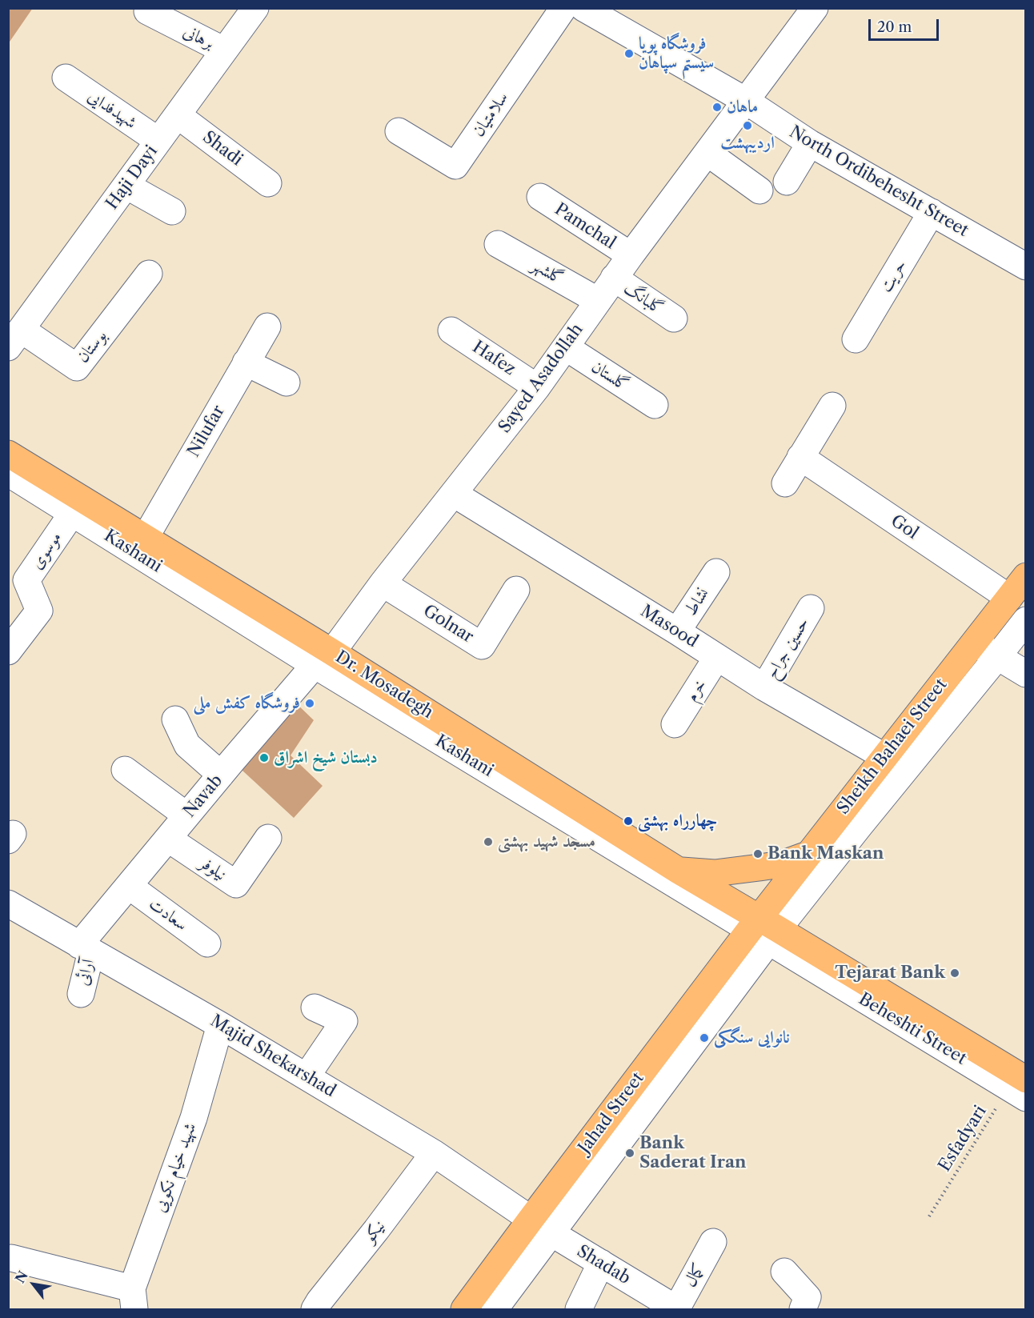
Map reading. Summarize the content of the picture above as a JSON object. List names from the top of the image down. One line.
{"streets":{"main road":["Dr. Mosadegh","Sheikh Bahaei Street","Beheshti Street","Jahad Street"],"street":["برهانی","شهیدفدایی","سلامتیان","Shadi","Haji Dayi","North Ordibehesht Street","Pamchal","گلشهر","حریت","گلبانگ","بوستان","Hafez","گلستان","Sayed Asadollah","Nilufar","Gol","موسوی","Kashani","نشاط","Golnar","Masood","حسین جراح","خرم","Navab","نیلوفر","سعادت","آرائی","Majid Shekarshad","شهید خیام نکویی","نیکو","Shadab","کمال"],"path":["Esfadyari"]},"crossings":[["برهانی","Haji Dayi"],["شهیدفدایی","Haji Dayi"],["Shadi","Haji Dayi"],["Haji Dayi","بوستان"],["North Ordibehesht Street","حریت"],["North Ordibehesht Street","Sayed Asadollah"],["Pamchal","Sayed Asadollah"],["گلشهر","Sayed Asadollah"],["گلبانگ","Sayed Asadollah"],["Hafez","Sayed Asadollah"],["گلستان","Sayed Asadollah"],["Sayed Asadollah","Kashani"],["Sayed Asadollah","Golnar"],["Sayed Asadollah","Masood"],["Sayed Asadollah","Dr. Mosadegh"],["Sayed Asadollah","Navab"],["Nilufar","Dr. Mosadegh"],["Gol","Sheikh Bahaei Street"],["موسوی","Kashani"],["موسوی","Dr. Mosadegh"],["Kashani","Dr. Mosadegh"],["Kashani","Sheikh Bahaei Street"],["Kashani","Navab"],["Kashani","Beheshti Street"],["Kashani","Jahad Street"],["نشاط","Masood"],["Masood","حسین جراح"],["Masood","خرم"],["Masood","Sheikh Bahaei Street"],["Dr. Mosadegh","Sheikh Bahaei Street"],["Dr. Mosadegh","Navab"],["Dr. Mosadegh","Beheshti Street"],["Dr. Mosadegh","Jahad Street"],["Sheikh Bahaei Street","Beheshti Street"],["Sheikh Bahaei Street","Jahad Street"],["Navab","نیلوفر"],["Navab","سعادت"],["Navab","آرائی"],["Navab","Majid Shekarshad"],["آرائی","Majid Shekarshad"],["Beheshti Street","Jahad Street"],["Beheshti Street","Esfadyari"],["Majid Shekarshad","Jahad Street"],["Majid Shekarshad","شهید خیام نکویی"],["Majid Shekarshad","نیکو"],["Majid Shekarshad","Shadab"],["Jahad Street","Shadab"],["Shadab","کمال"]],"places":["فروشگاه پویا سیستم سپاهان","ماهان","اردیبهشت","فروشگاه کفش ملی","دبستان شیخ اشراق","چهارراه بهشتی","مسجد شهید بهشتی","Bank Maskan","Tejarat Bank","نانوایی سنگکی","Bank Saderat Iran"],"scale_bar":"20 m","north":"top left"}
